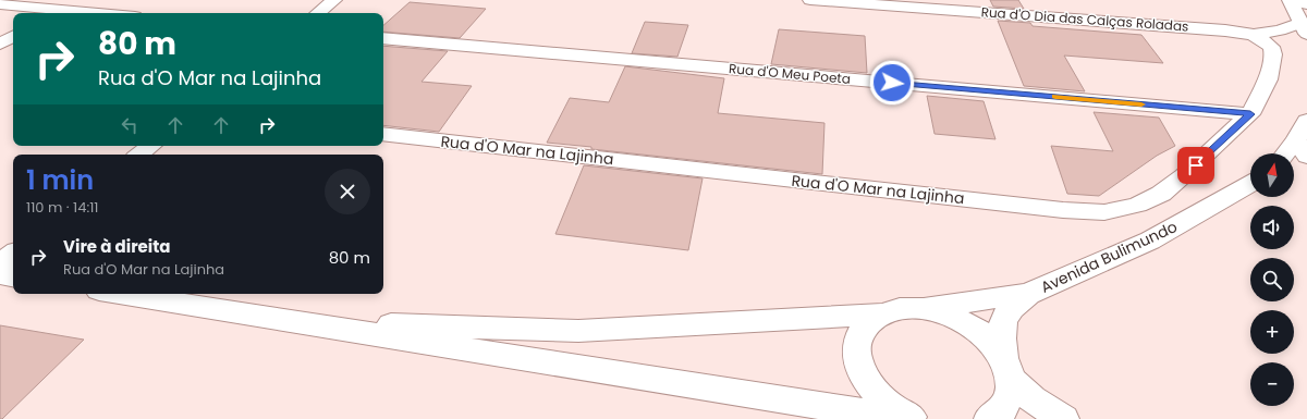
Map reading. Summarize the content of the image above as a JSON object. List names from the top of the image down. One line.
{"streets":{"street":["Rua d'O Dia das Calças Roladas","Rua d'O Meu Poeta","Rua d'O Mar na Lajinha","Avenida Bulimundo"]},"crossings":[["Rua d'O Dia das Calças Roladas","Rua d'O Mar na Lajinha"],["Rua d'O Meu Poeta","Rua d'O Mar na Lajinha"]],"north":"top","page":{"turn":["80 m","Rua d'O Mar na Lajinha"],"map_buttons":["+","−"],"heading":["1 min","110 m · 14:11"],"list":[{"name":"Vire à direita","note":"Rua d'O Mar na Lajinha","value":"80 m"}]}}
